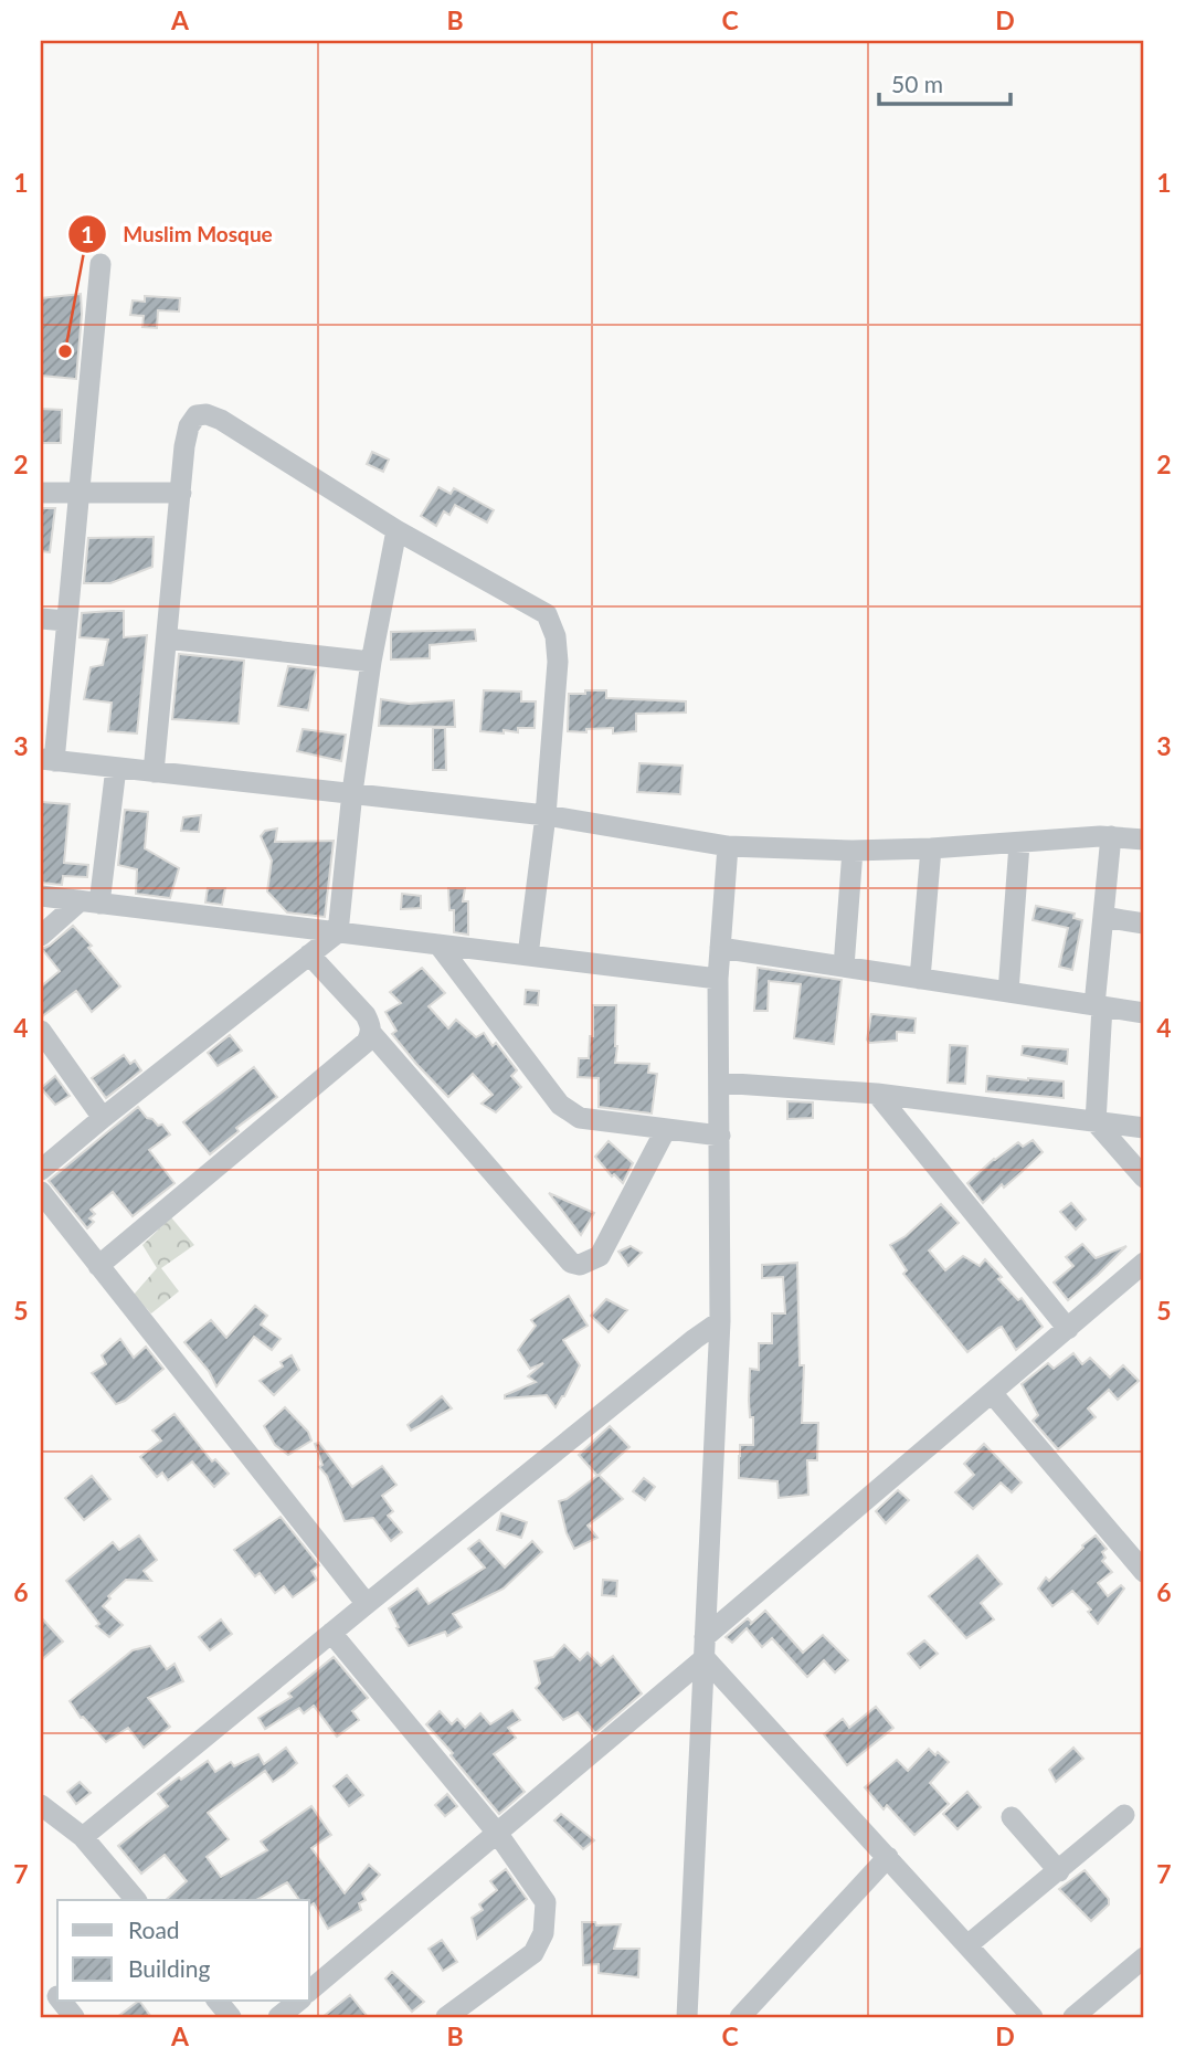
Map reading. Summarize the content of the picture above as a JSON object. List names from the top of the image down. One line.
{"places":["Muslim Mosque"],"legend":["Road","Building"],"scale_bar":"50 m","grid":{"columns":["A","B","C","D"],"rows":["1","2","3","4","5","6","7"]}}
